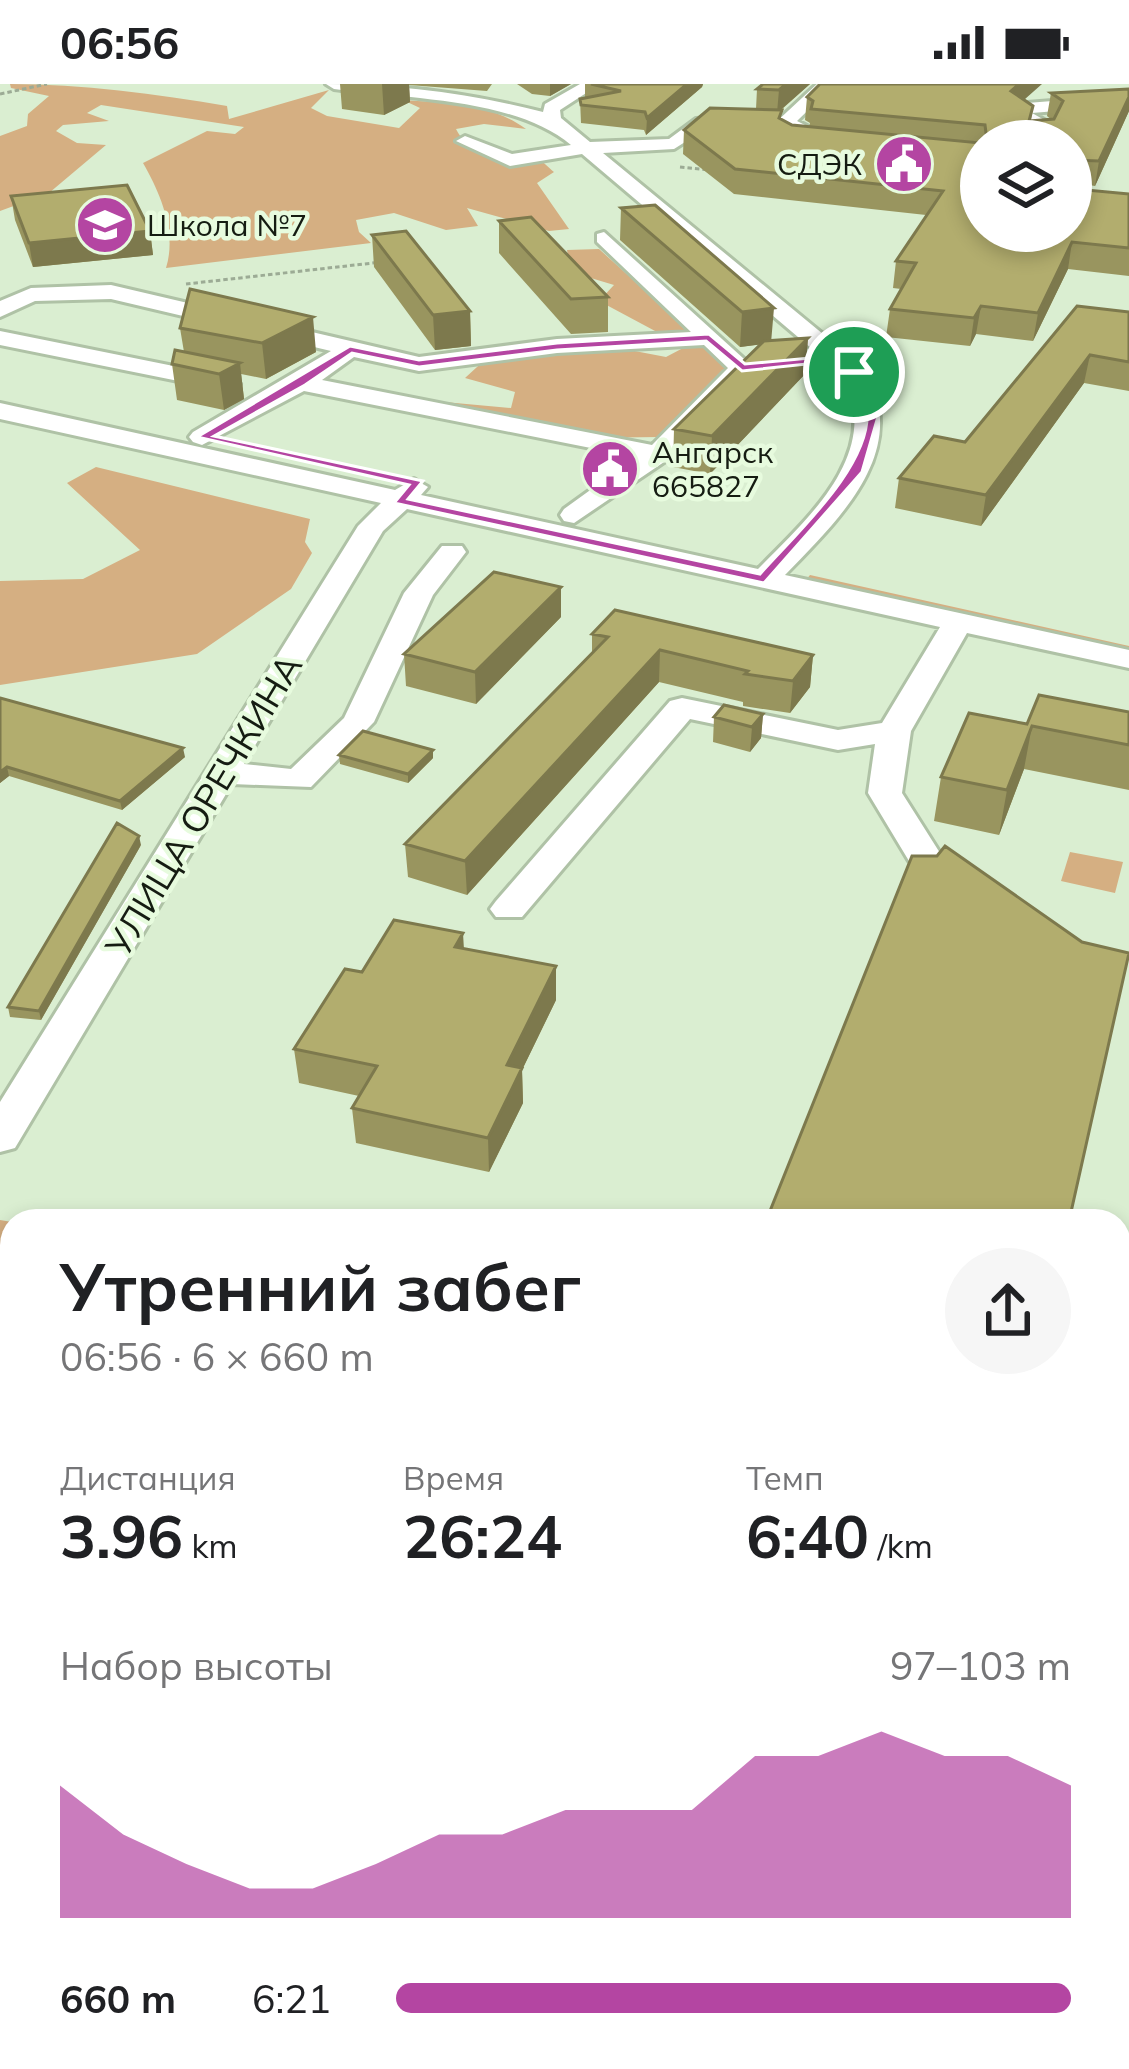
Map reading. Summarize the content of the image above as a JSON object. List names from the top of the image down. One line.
{"streets":{"street":["УЛИЦА ОРЕЧКИНА"]},"places":{"public building":["СДЭК","Ангарск 665827"],"school or university":["Школа №7"]},"page":{"status":"06:56","heading":["Утренний забег","06:56 · 6 × 660 m"],"stats":[["Дистанция","3.96 km"],["Время","26:24"],["Темп","6:40 /km"]],"chart":["Набор высоты","97–103 m"],"list":[{"name":"660 m","note":"6:21"}]}}
